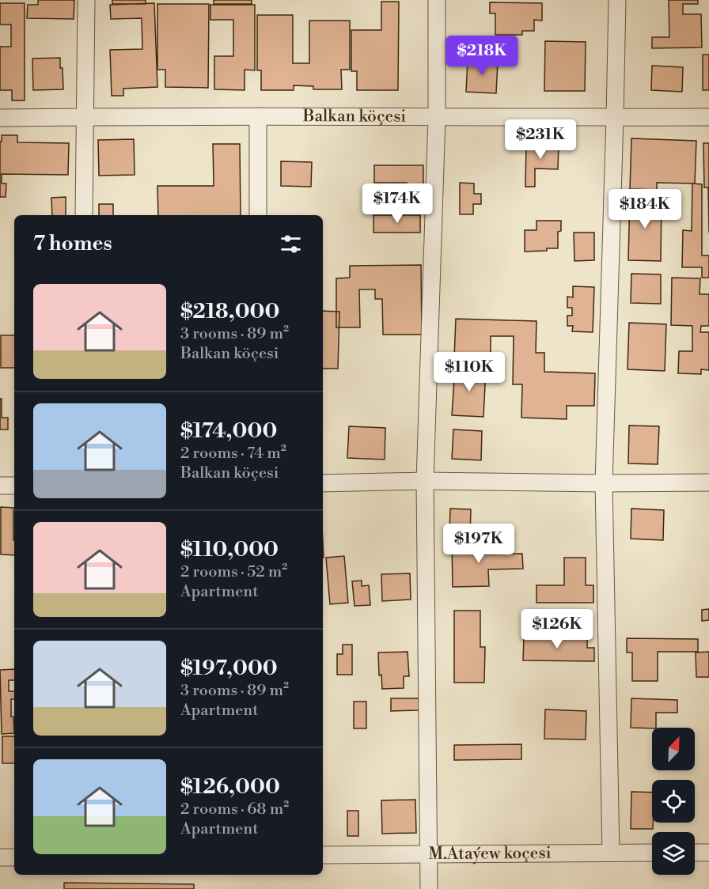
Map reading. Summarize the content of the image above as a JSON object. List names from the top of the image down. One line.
{"streets":{"street":["Balkan köçesi","M.Ataýew koçesi"]},"north":"top right","page":{"price":["$218K","$231K","$174K","$184K","$110K","$197K","$126K"],"heading":"7 homes","list":[{"name":"$218,000","note":"3 rooms · 89 m² · Balkan köçesi"},{"name":"$174,000","note":"2 rooms · 74 m² · Balkan köçesi"},{"name":"$110,000","note":"2 rooms · 52 m² · Apartment"},{"name":"$197,000","note":"3 rooms · 89 m² · Apartment"},{"name":"$126,000","note":"2 rooms · 68 m² · Apartment"}]}}
